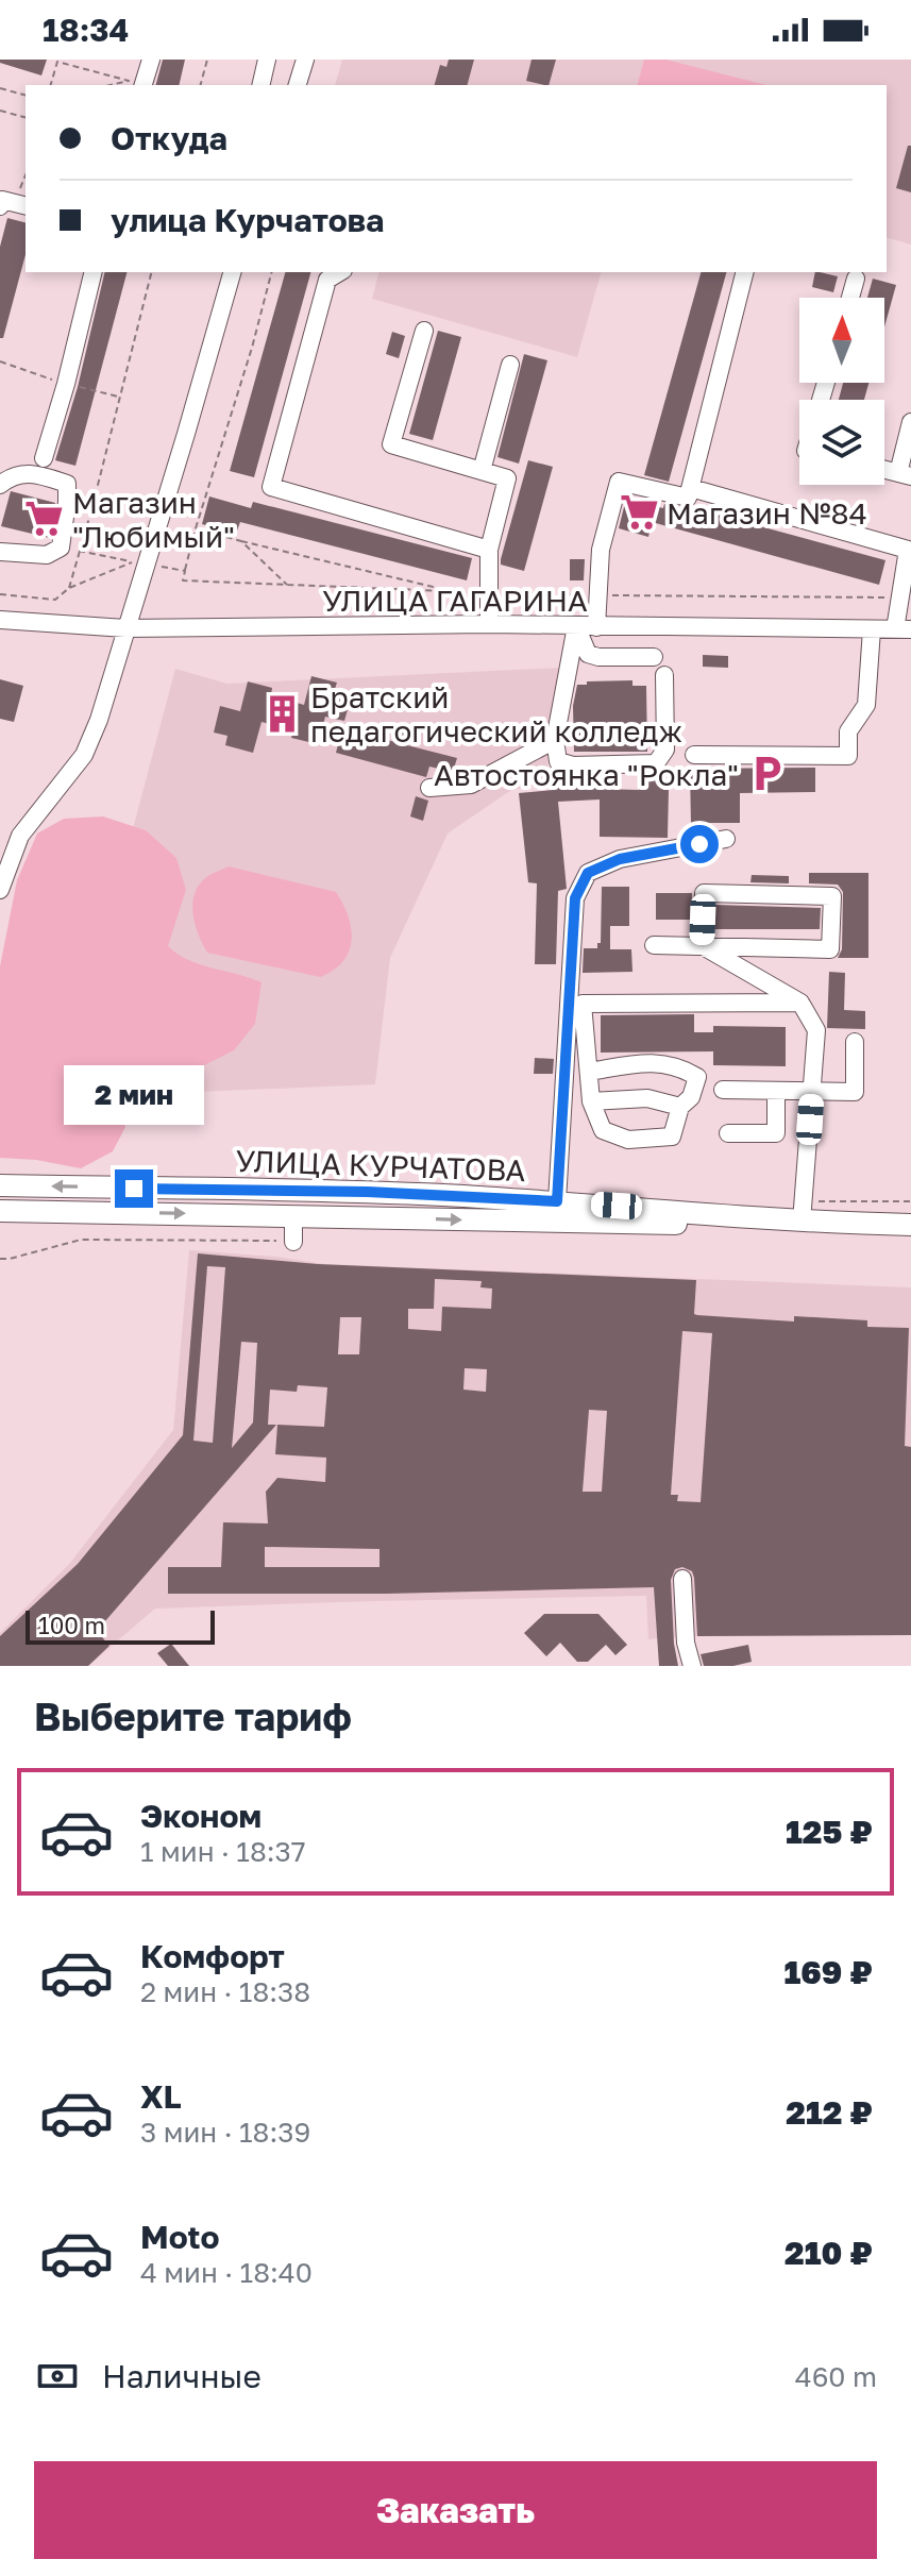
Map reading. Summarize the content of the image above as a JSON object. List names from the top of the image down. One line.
{"streets":{"main road":["УЛИЦА КУРЧАТОВА"],"street":["УЛИЦА ГАГАРИНА"]},"places":{"supermarket":["Магазин №84","Магазин \"Любимый\""],"building":["Братский педагогический колледж"],"parking":["Автостоянка \"Рокла\""]},"scale_bar":"100 m","north":"top","page":{"status":"18:34","banner":["Откуда","улица Курчатова"],"bubble":"2 мин","scale":"100 m","heading":"Выберите тариф","list":[{"name":"Эконом","note":"1 мин · 18:37","value":"125 ₽"},{"name":"Комфорт","note":"2 мин · 18:38","value":"169 ₽"},{"name":"XL","note":"3 мин · 18:39","value":"212 ₽"},{"name":"Moto","note":"4 мин · 18:40","value":"210 ₽"}],"pay":["Наличные","460 m"],"buttons":"Заказать"}}
